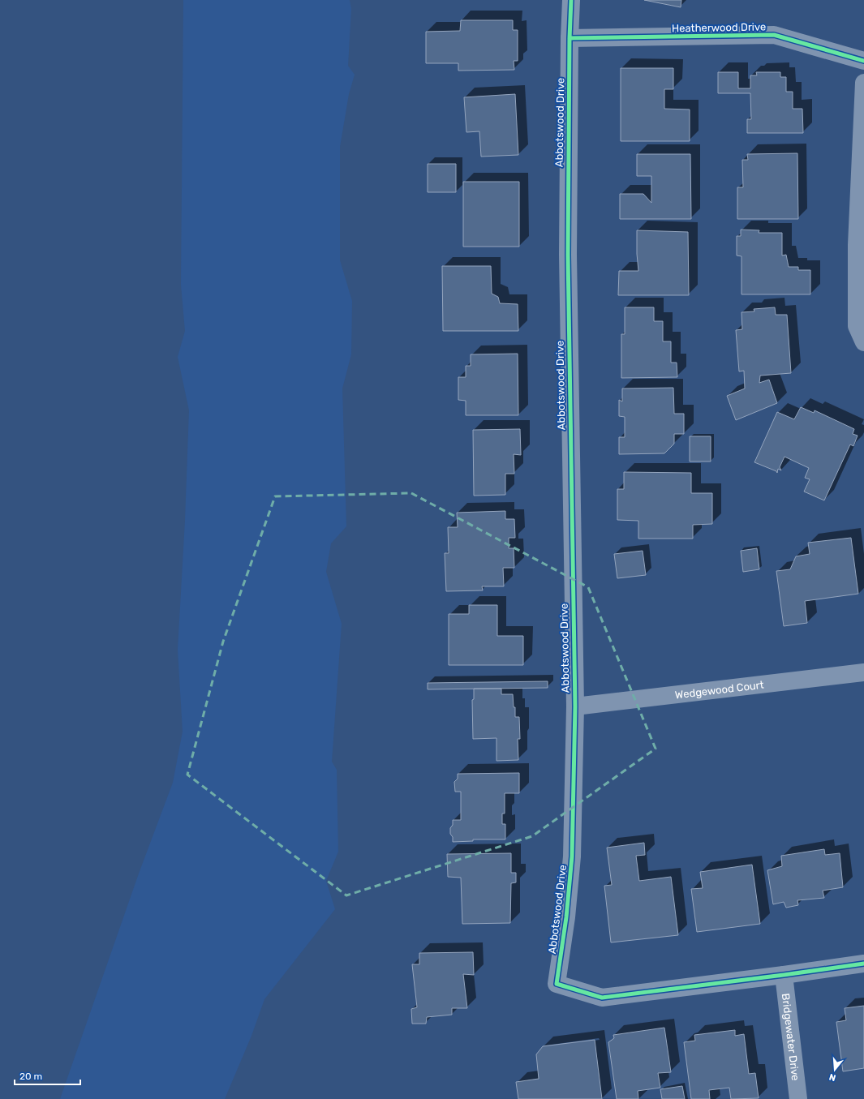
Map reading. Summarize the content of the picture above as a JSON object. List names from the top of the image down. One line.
{"streets":{"street":["Heatherwood Drive","Abbotswood Drive","Wedgewood Court","Bridgewater Drive"]},"crossings":[["Heatherwood Drive","Abbotswood Drive"],["Abbotswood Drive","Wedgewood Court"],["Abbotswood Drive","Bridgewater Drive"]],"scale_bar":"20 m","north":"bottom"}
